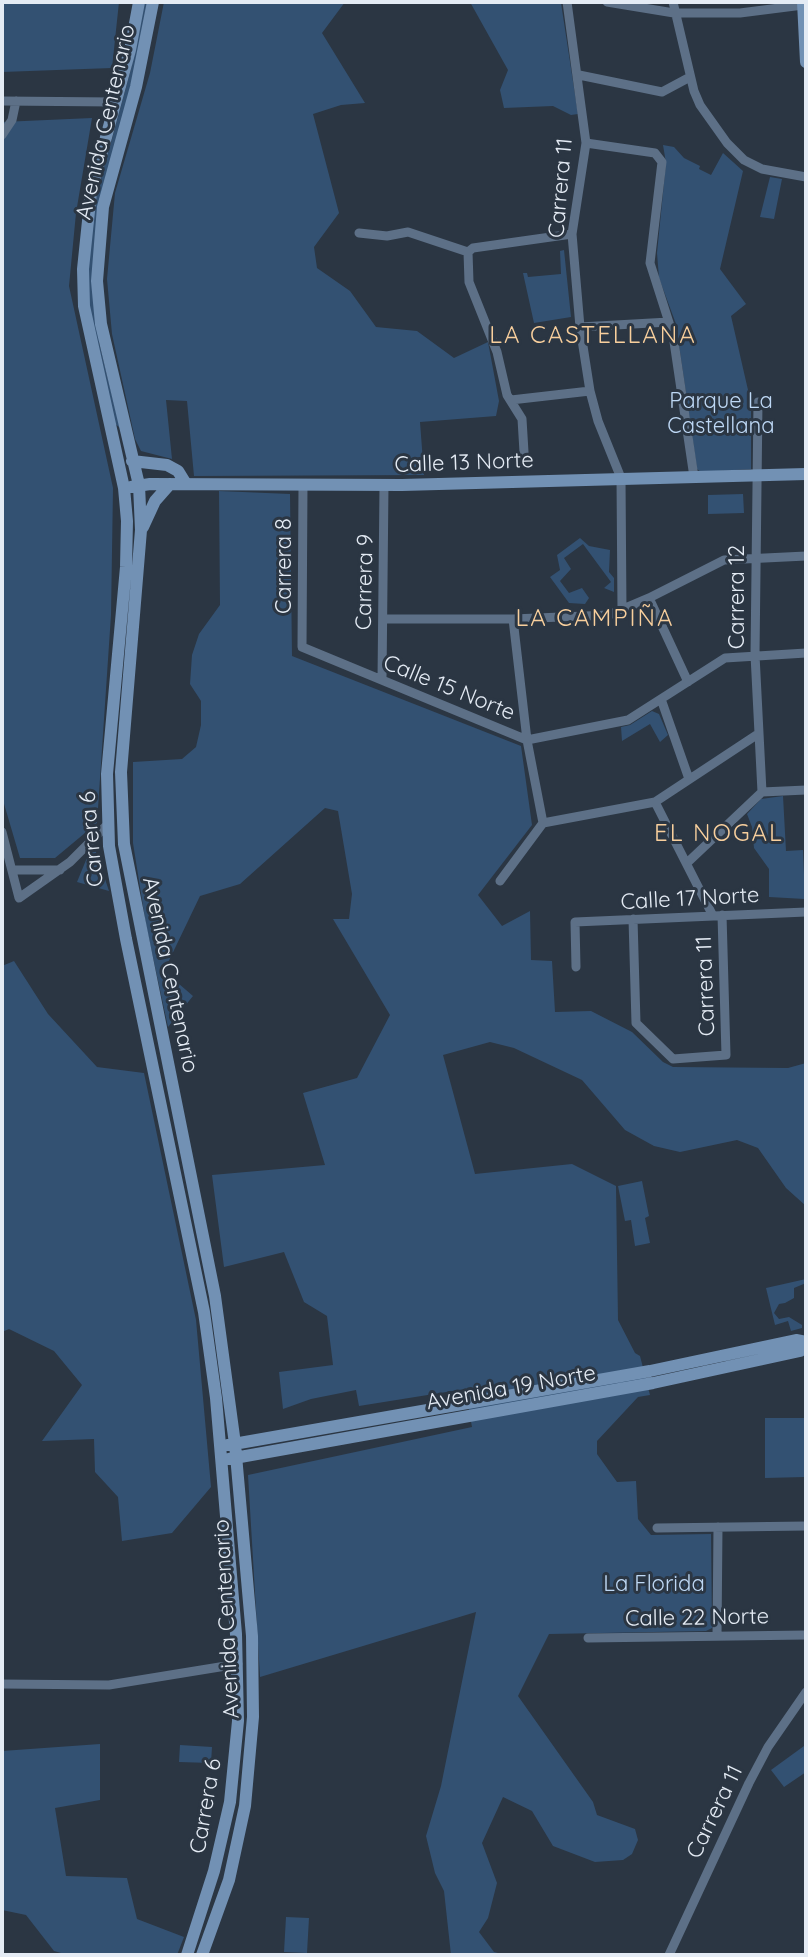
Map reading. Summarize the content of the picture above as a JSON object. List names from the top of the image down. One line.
{"streets":{"main road":["Avenida Centenario","Calle 13 Norte","Carrera 6","Avenida 19 Norte"],"street":["Carrera 11","Carrera 8","Carrera 9","Carrera 12","Calle 15 Norte","Calle 17 Norte","Calle 22 Norte"]},"crossings":[["Avenida Centenario","Calle 13 Norte"],["Avenida Centenario","Avenida 19 Norte"],["Carrera 11","Calle 13 Norte"],["Carrera 11","Calle 17 Norte"],["Calle 13 Norte","Carrera 8"],["Calle 13 Norte","Carrera 9"],["Calle 13 Norte","Carrera 12"],["Calle 13 Norte","Carrera 6"],["Carrera 8","Calle 15 Norte"],["Carrera 9","Calle 15 Norte"],["Carrera 12","Calle 15 Norte"],["Carrera 6","Avenida 19 Norte"]],"districts":["LA CASTELLANA","LA CAMPIÑA","EL NOGAL"],"parks":["Parque La Castellana","La Florida"]}
